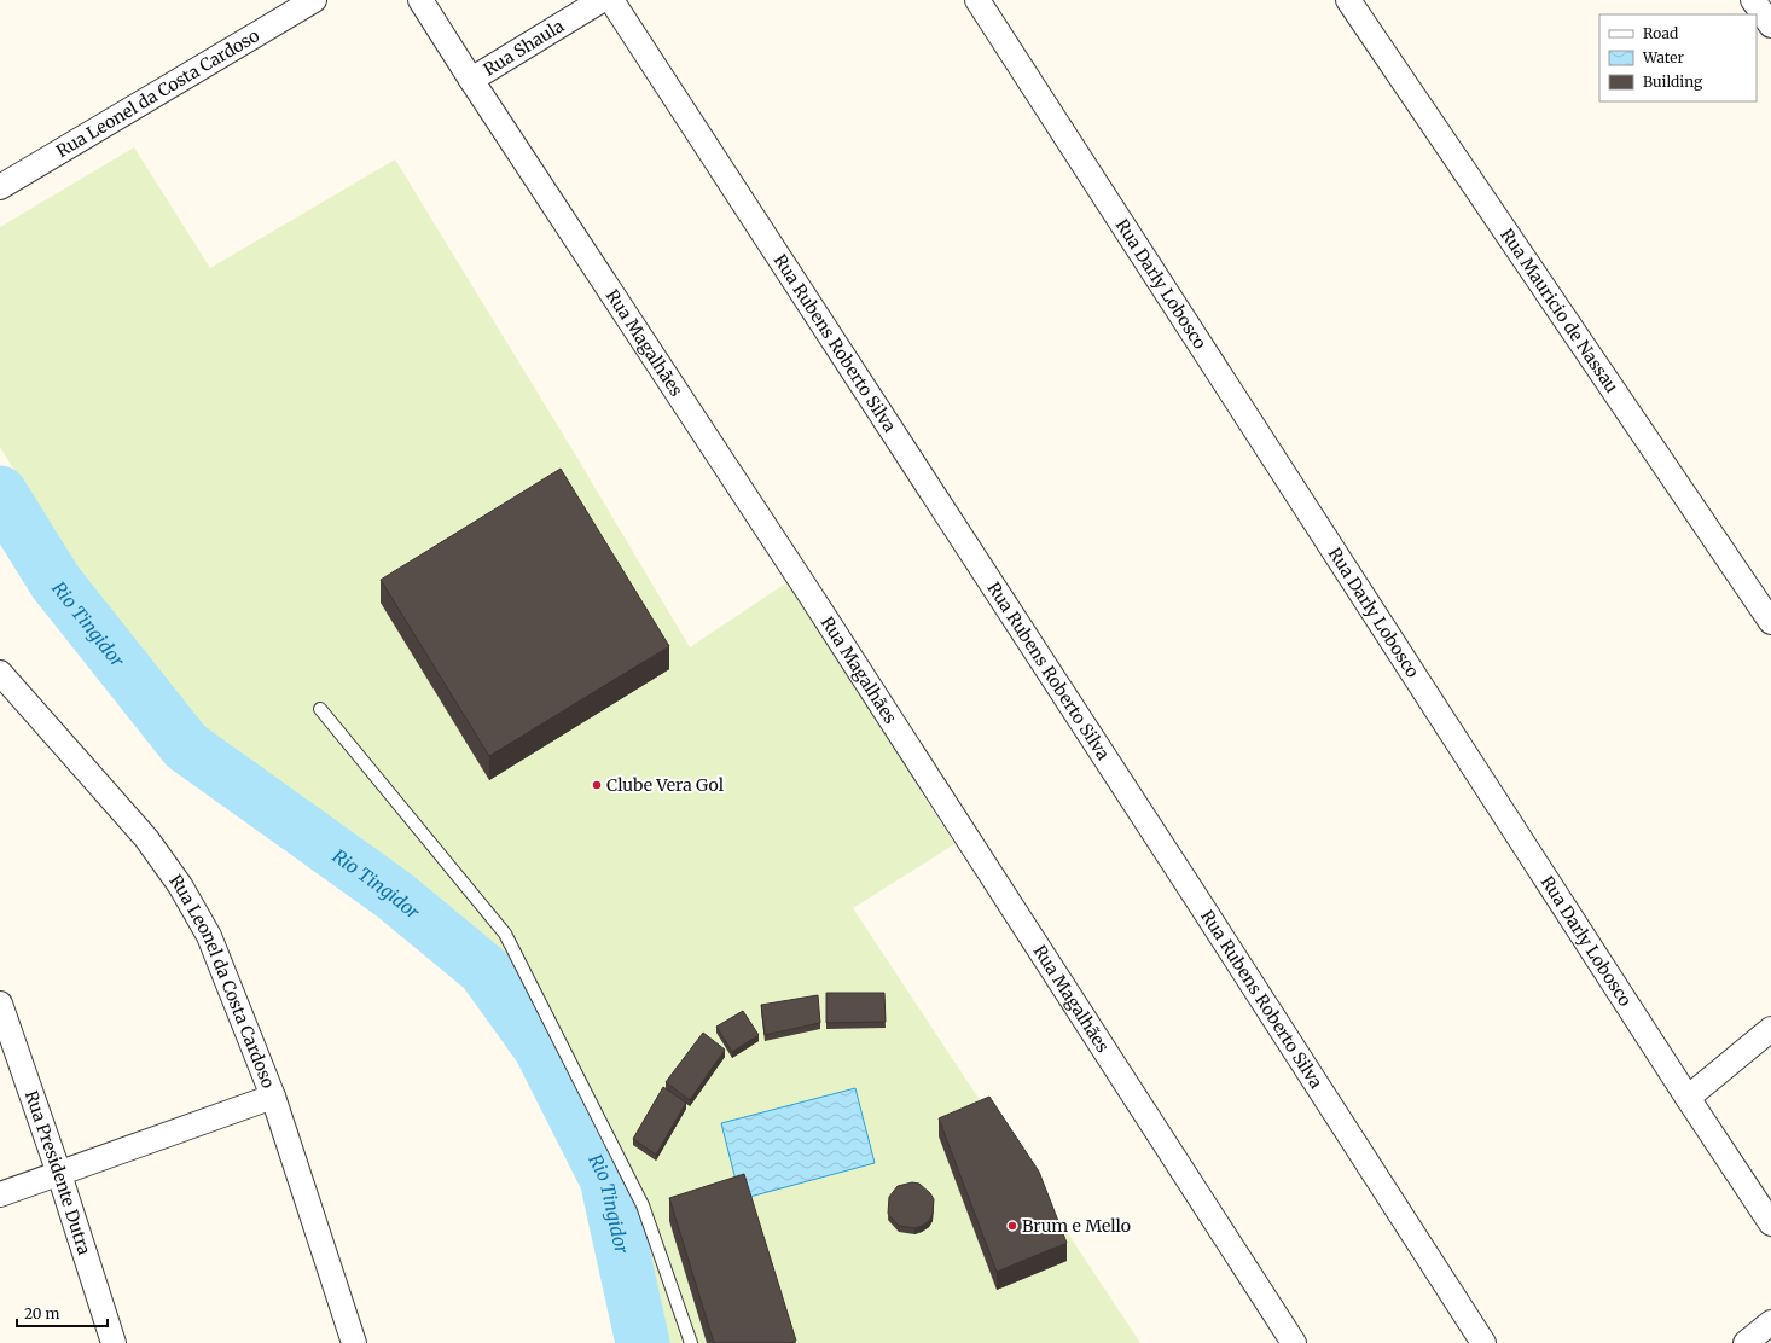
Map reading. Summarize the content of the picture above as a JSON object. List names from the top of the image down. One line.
{"streets":{"street":["Rua Shaula","Rua Leonel da Costa Cardoso","Rua Darly Lobosco","Rua Mauricio de Nassau","Rua Magalhães","Rua Rubens Roberto Silva","Rua Presidente Dutra"]},"crossings":[["Rua Shaula","Rua Magalhães"]],"water":["Rio Tingidor"],"places":["Clube Vera Gol","Brum e Mello"],"legend":["Road","Water","Building"],"scale_bar":"20 m"}
